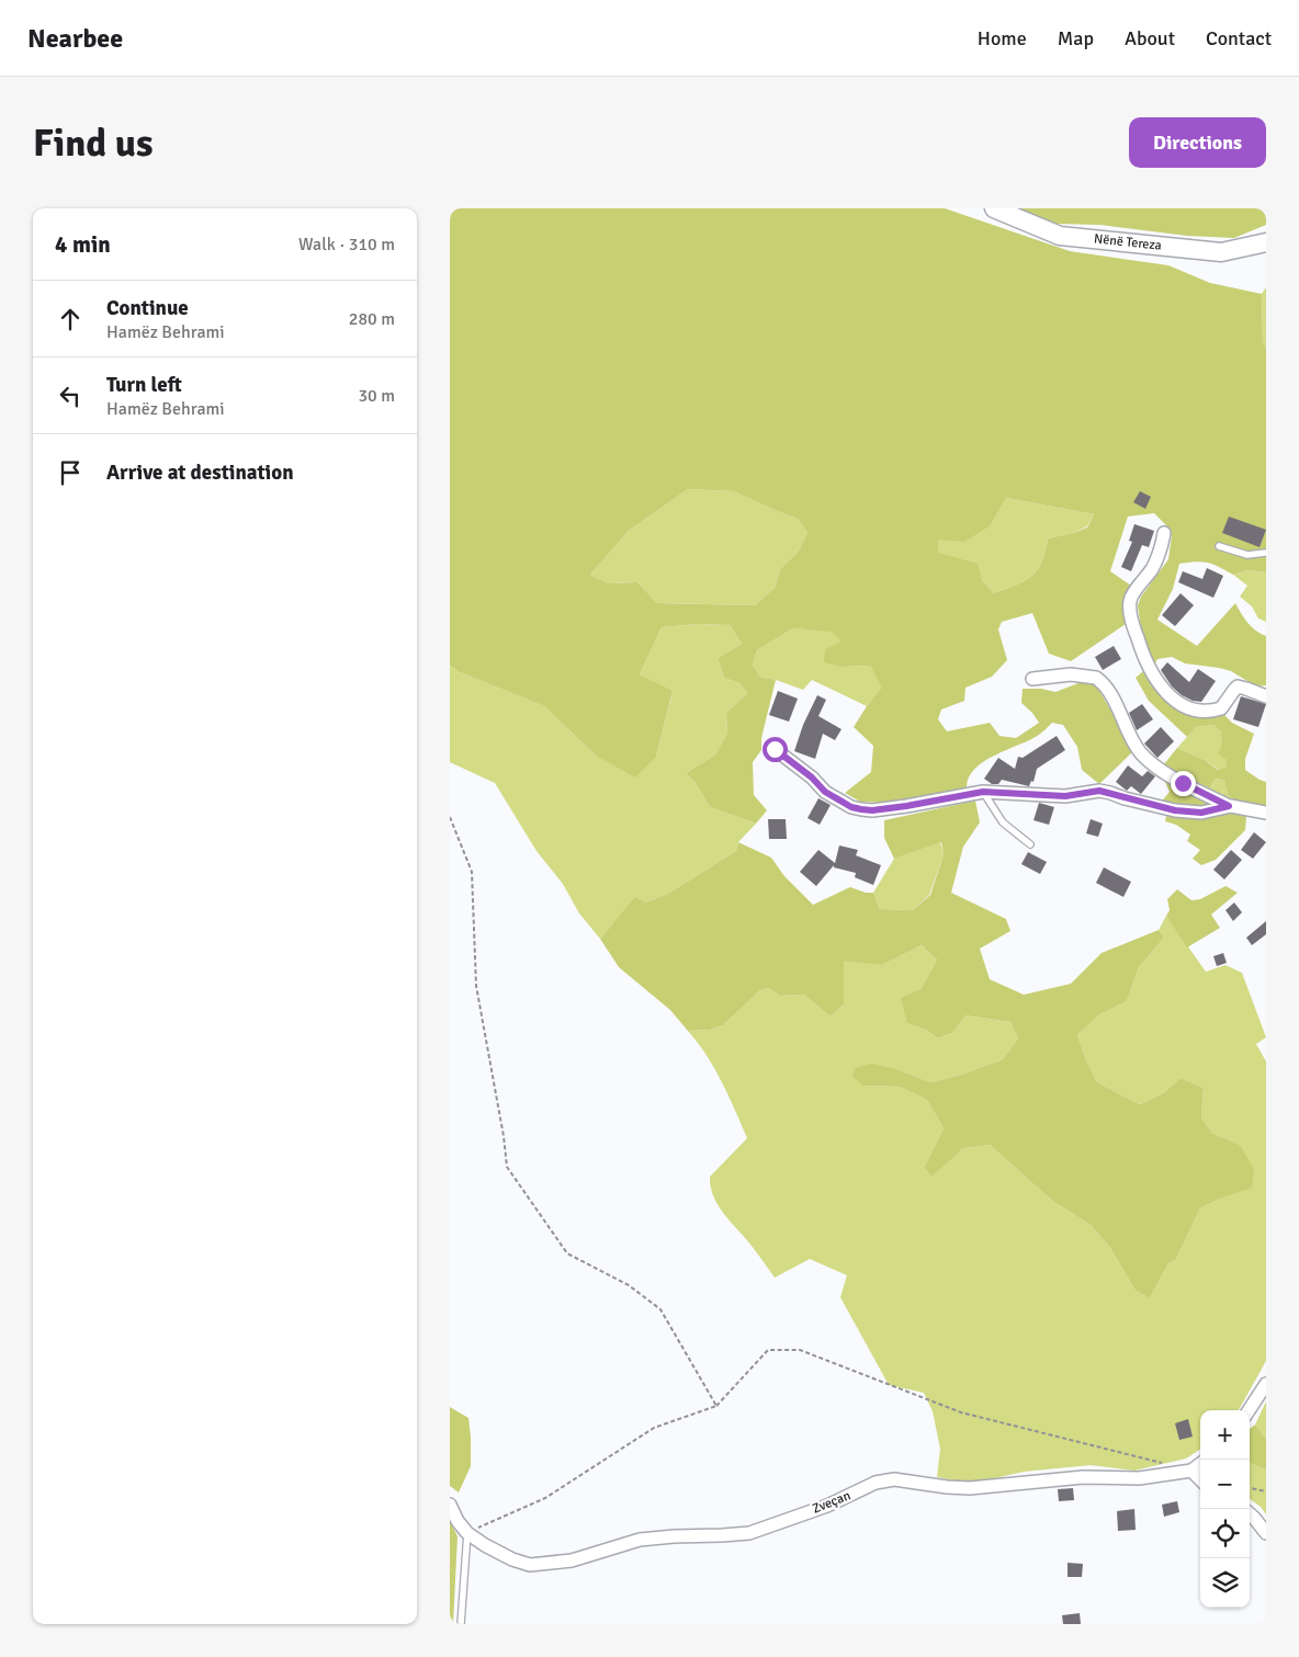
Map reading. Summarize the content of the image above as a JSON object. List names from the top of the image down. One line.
{"streets":{"main road":["Nënë Tereza"],"street":["Zveçan"]},"page":{"header":"Nearbee","nav":["Home","Map","About","Contact"],"buttons":"Directions","title":"Find us","heading":["4 min","Walk · 310 m"],"list":[["Continue","Hamëz Behrami","280 m"],["Turn left","Hamëz Behrami","30 m"],"Arrive at destination"],"map_buttons":["+","−"]}}
